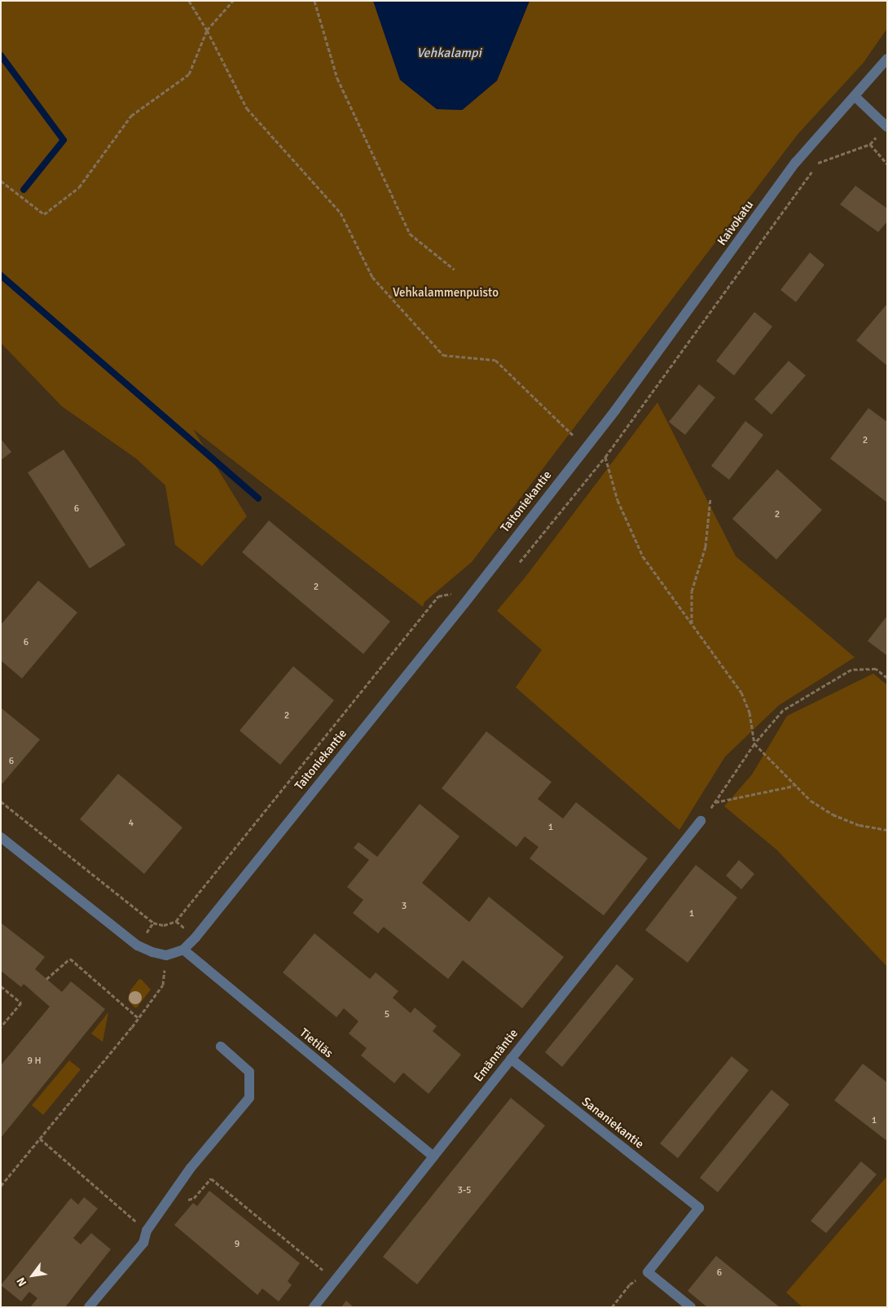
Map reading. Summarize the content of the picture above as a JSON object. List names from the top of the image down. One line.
{"streets":{"street":["Kaivokatu","Taitoniekantie","Tietiläs","Emännäntie","Sananiekantie"]},"crossings":[["Kaivokatu","Taitoniekantie"],["Taitoniekantie","Tietiläs"],["Tietiläs","Emännäntie"],["Emännäntie","Sananiekantie"]],"water":["Vehkalampi"],"parks":["Vehkalammenpuisto"],"house_numbers":["2","6","2","2","6","2","6","4","1","3","1","5","9 H","1","3-5","9","6"],"north":"bottom left"}
